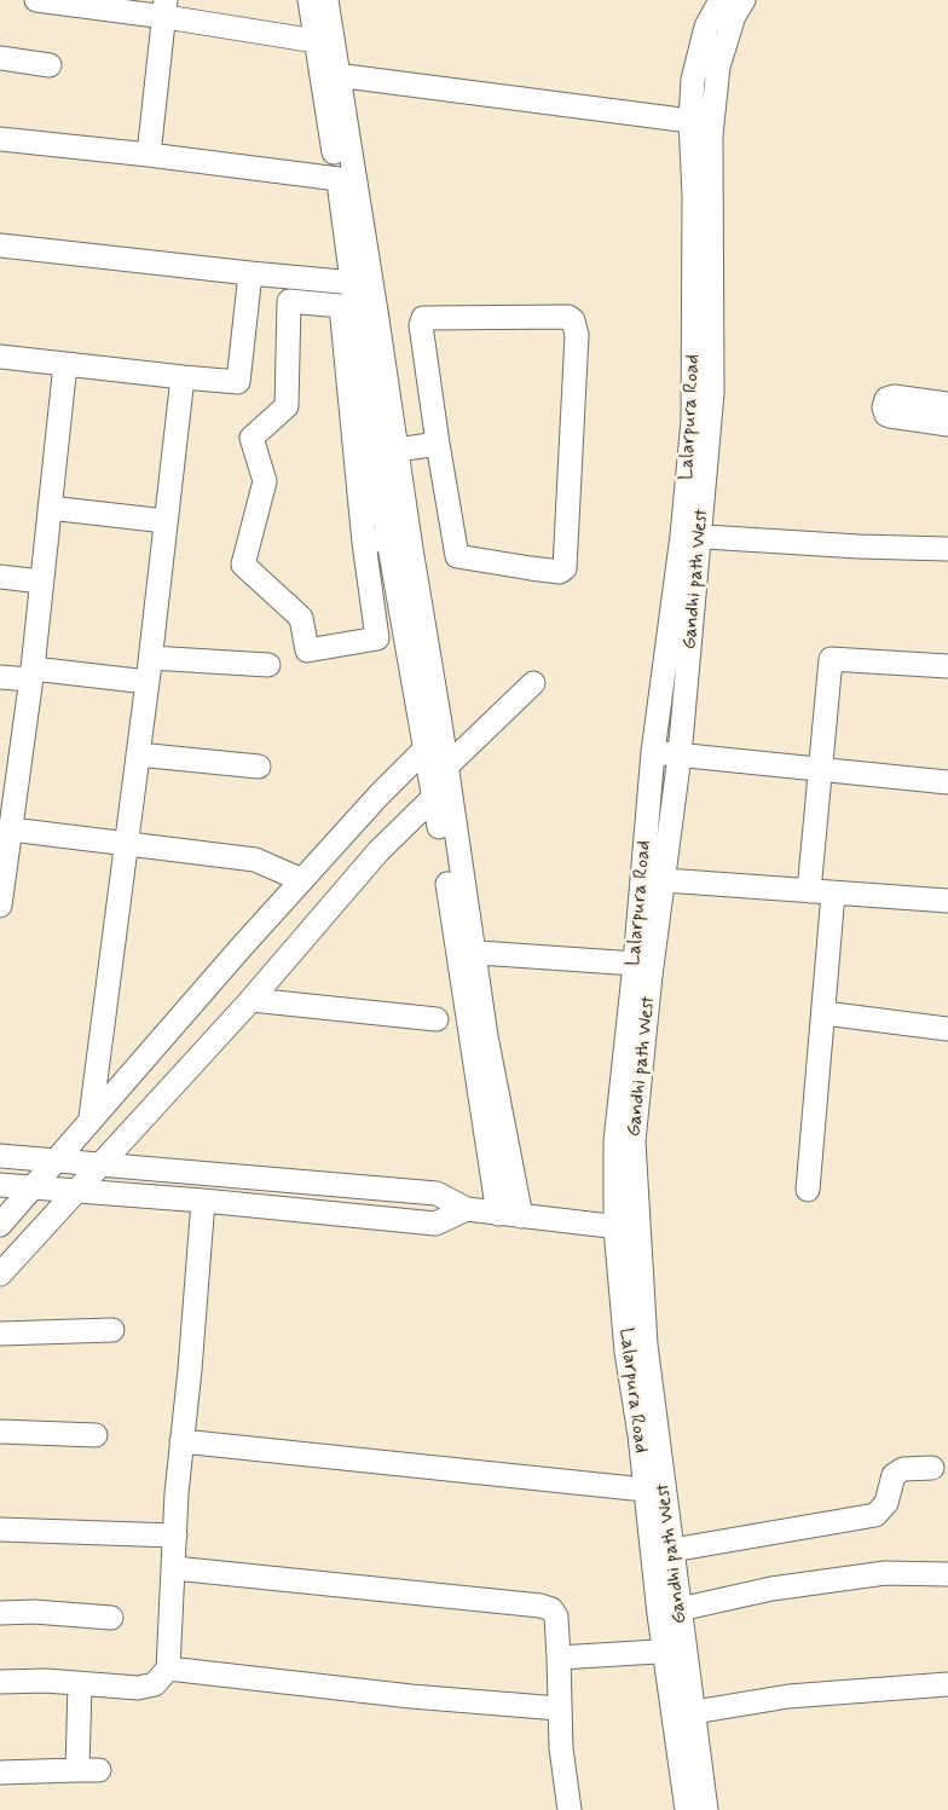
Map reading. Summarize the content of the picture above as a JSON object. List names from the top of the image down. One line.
{"streets":{"street":["Lalarpura Road","Gandhi path West"]},"crossings":[["Lalarpura Road","Gandhi path West"]]}
